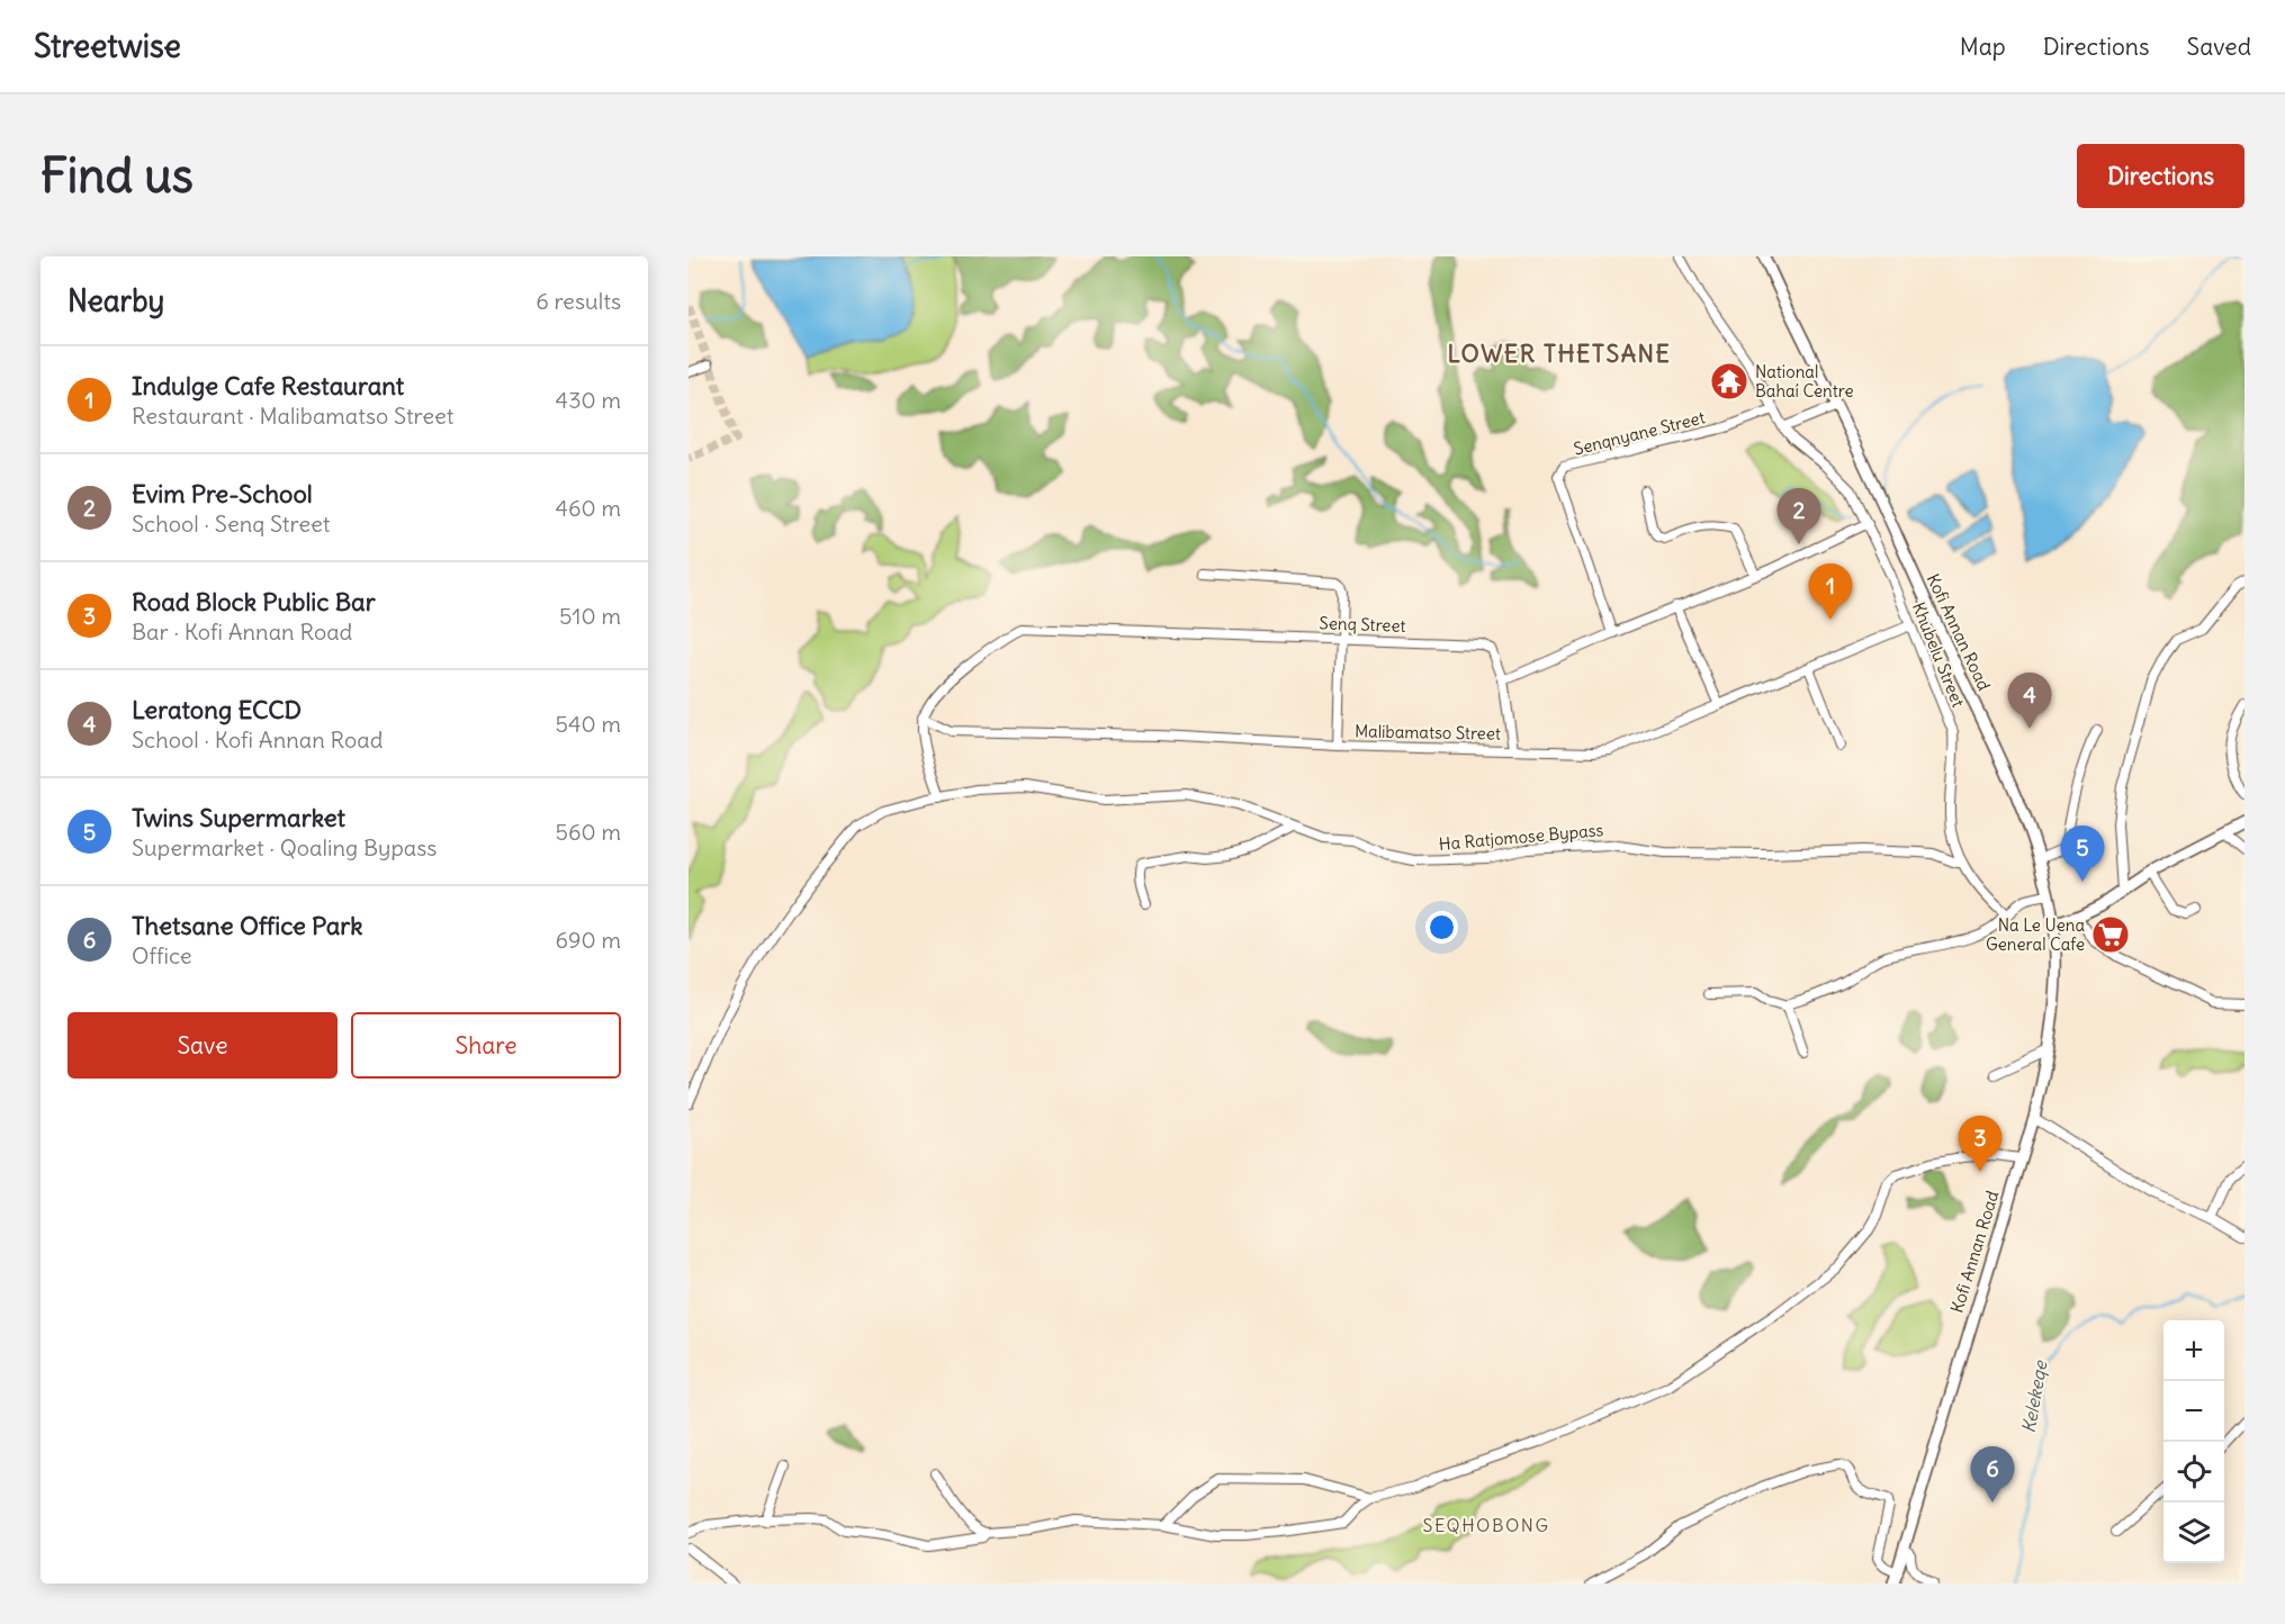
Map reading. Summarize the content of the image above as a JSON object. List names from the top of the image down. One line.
{"streets":{"main road":["Kofi Annan Road"],"street":["Senqnyane Street","Senq Street","Khubelu Street","Malibamatso Street","Ha Ratjomose Bypass"]},"crossings":[["Senqnyane Street","Khubelu Street"],["Senq Street","Malibamatso Street"],["Khubelu Street","Malibamatso Street"],["Khubelu Street","Ha Ratjomose Bypass"]],"districts":["LOWER THETSANE","SEQHOBONG"],"water":["Kelekeqe"],"places":{"temple":["National Bahaí Centre"],"supermarket":["Na Le Uena General Cafe"]},"page":{"header":"Streetwise","nav":["Map","Directions","Saved"],"buttons":["Directions",["Save","Share"]],"title":"Find us","heading":["Nearby","6 results"],"list":[{"mark":"1","name":"Indulge Cafe Restaurant","note":"Restaurant · Malibamatso Street","value":"430 m"},{"mark":"2","name":"Evim Pre-School","note":"School · Senq Street","value":"460 m"},{"mark":"3","name":"Road Block Public Bar","note":"Bar · Kofi Annan Road","value":"510 m"},{"mark":"4","name":"Leratong ECCD","note":"School · Kofi Annan Road","value":"540 m"},{"mark":"5","name":"Twins Supermarket","note":"Supermarket · Qoaling Bypass","value":"560 m"},{"mark":"6","name":"Thetsane Office Park","note":"Office","value":"690 m"}],"pins":["2","1","4","5","3","6"],"map_buttons":["+","−"]}}
